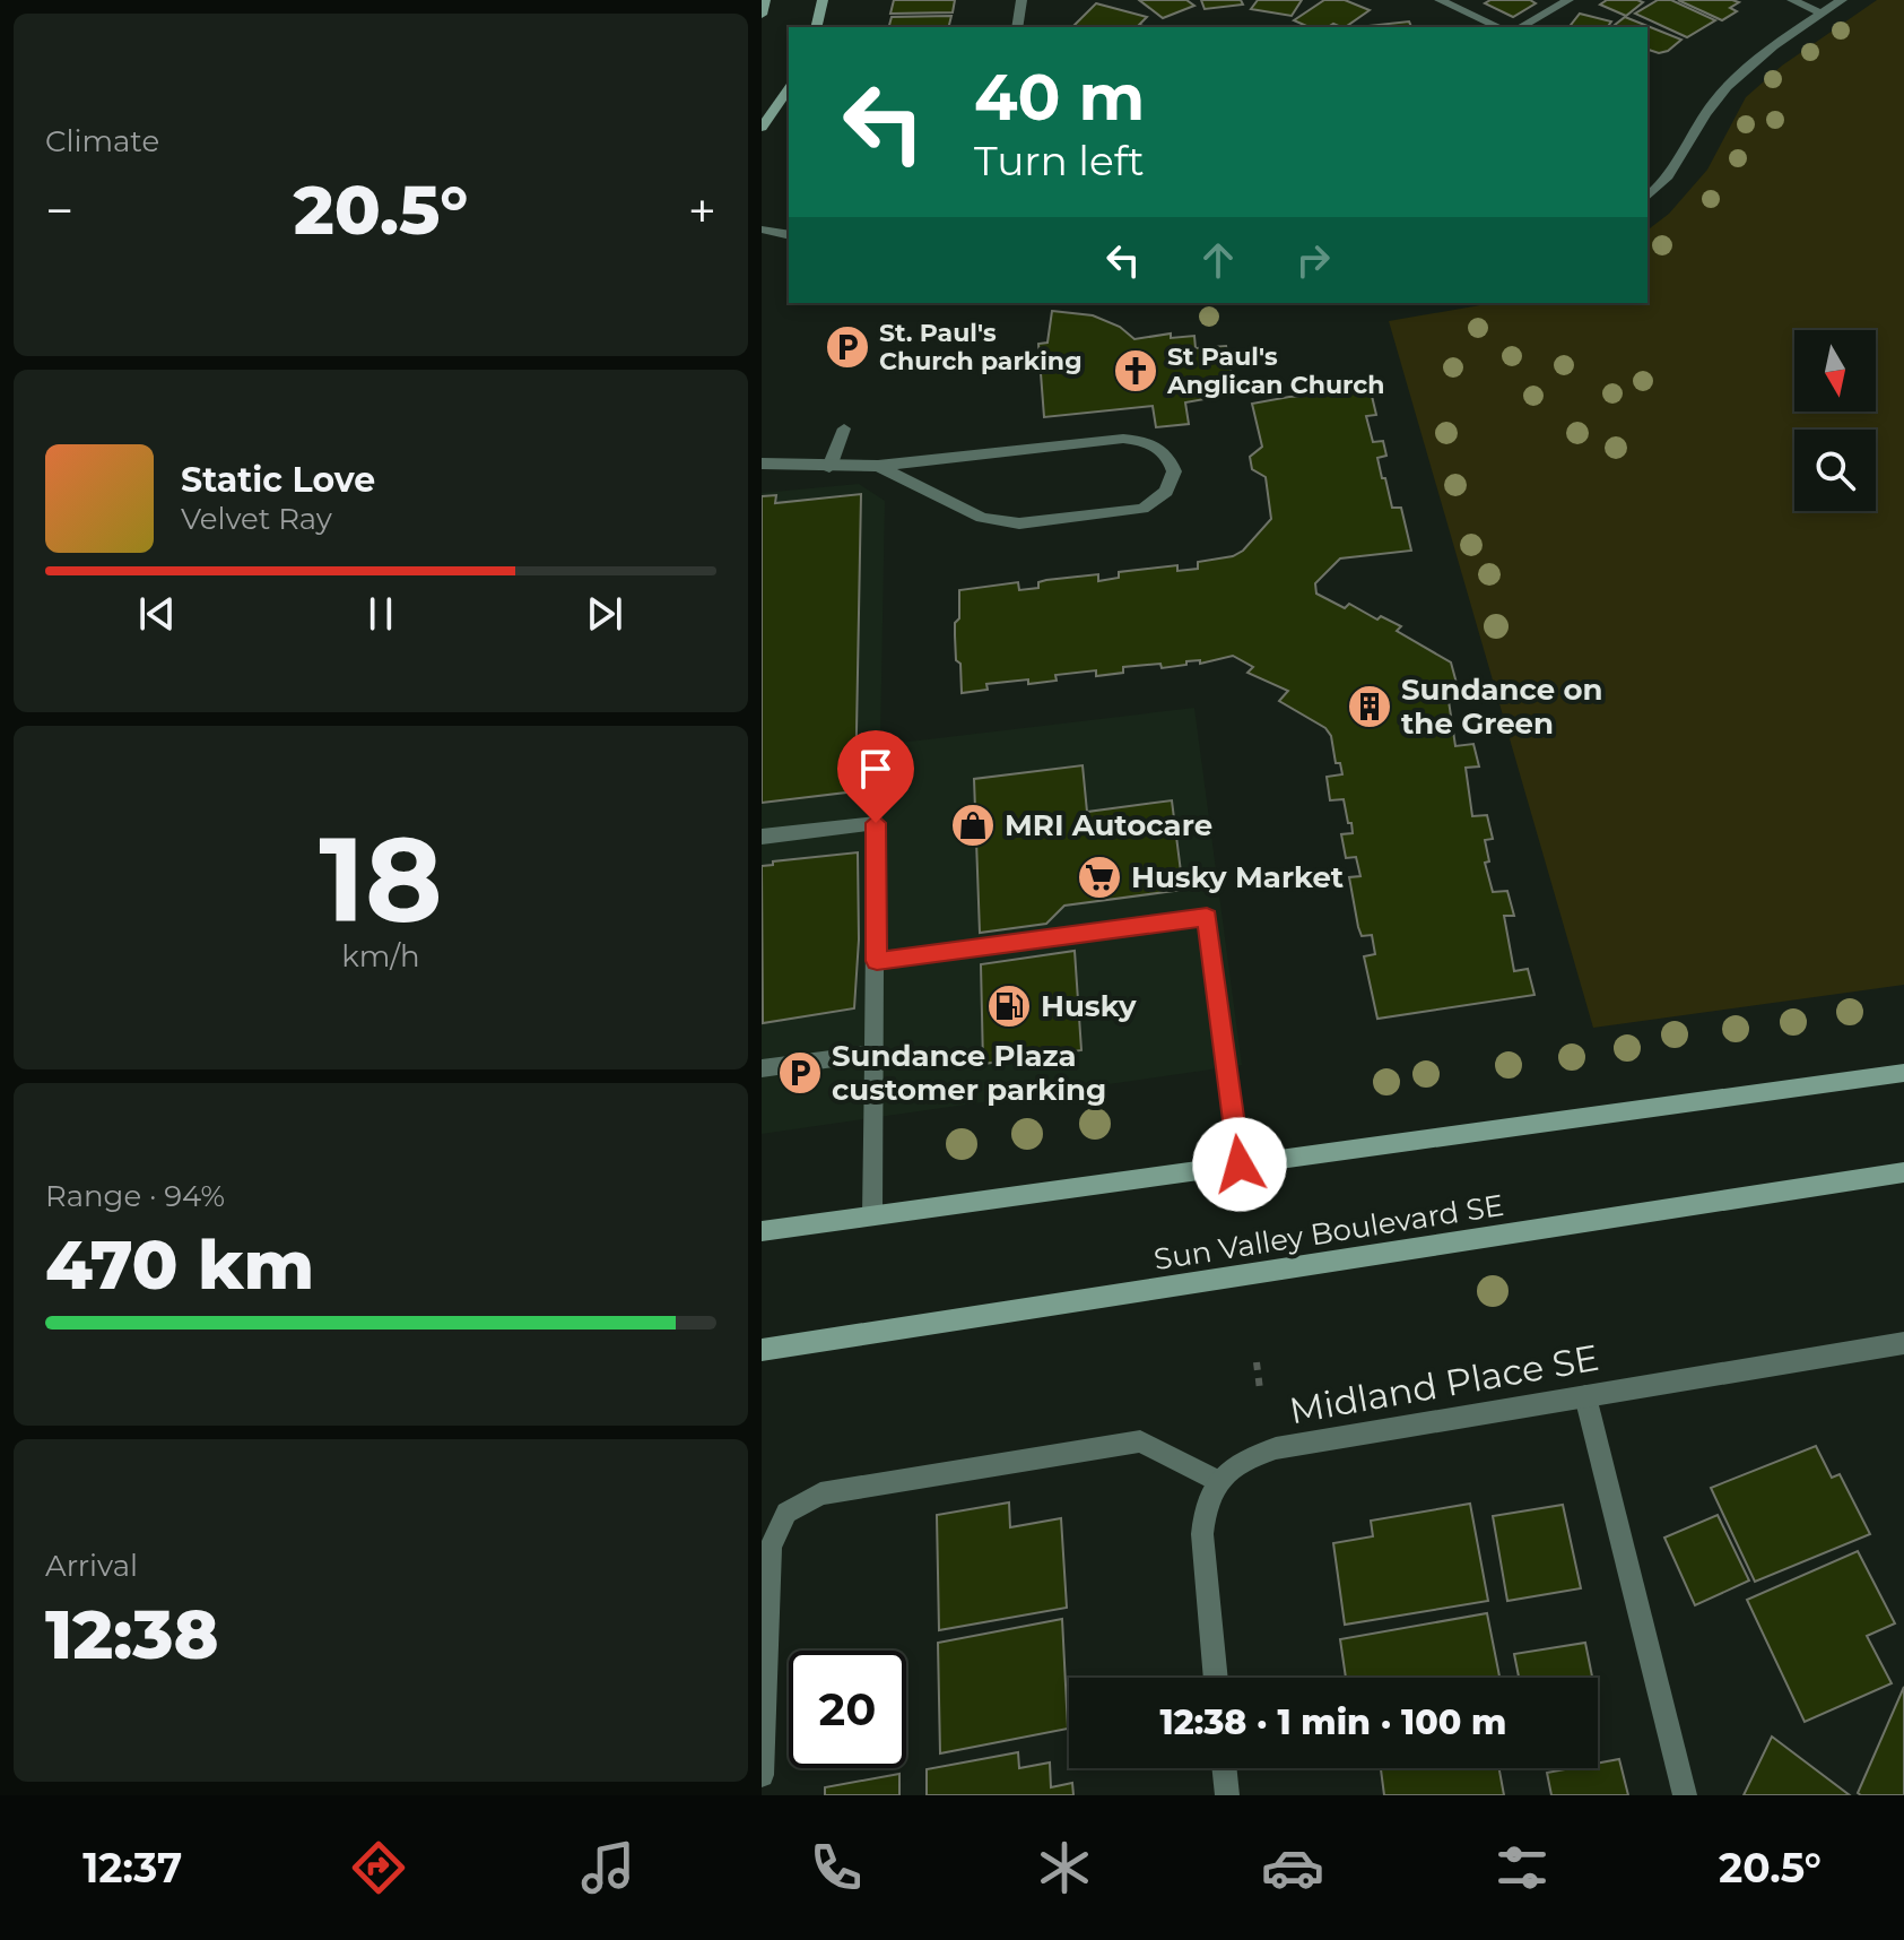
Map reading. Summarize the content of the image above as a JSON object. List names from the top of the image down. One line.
{"streets":{"main road":["Sun Valley Boulevard SE"],"street":["Midland Place SE"]},"places":{"parking":["St. Paul's Church parking","Sundance Plaza customer parking"],"church":["St Paul's Anglican Church"],"building":["Sundance on the Green"],"shop":["MRI Autocare"],"supermarket":["Husky Market"],"fuel station":["Husky"]},"north":"bottom","page":{"tile":["Climate",["18","km/h"],["Range · 94%","470 km"],["Arrival","12:38"]],"turn":["40 m","Turn left"],"heat":["−","20.5°","+"],"song":["Static Love","Velvet Ray"],"limit":"20","trip":"12:38 · 1 min · 100 m","tabs":["12:37","20.5°"]}}
